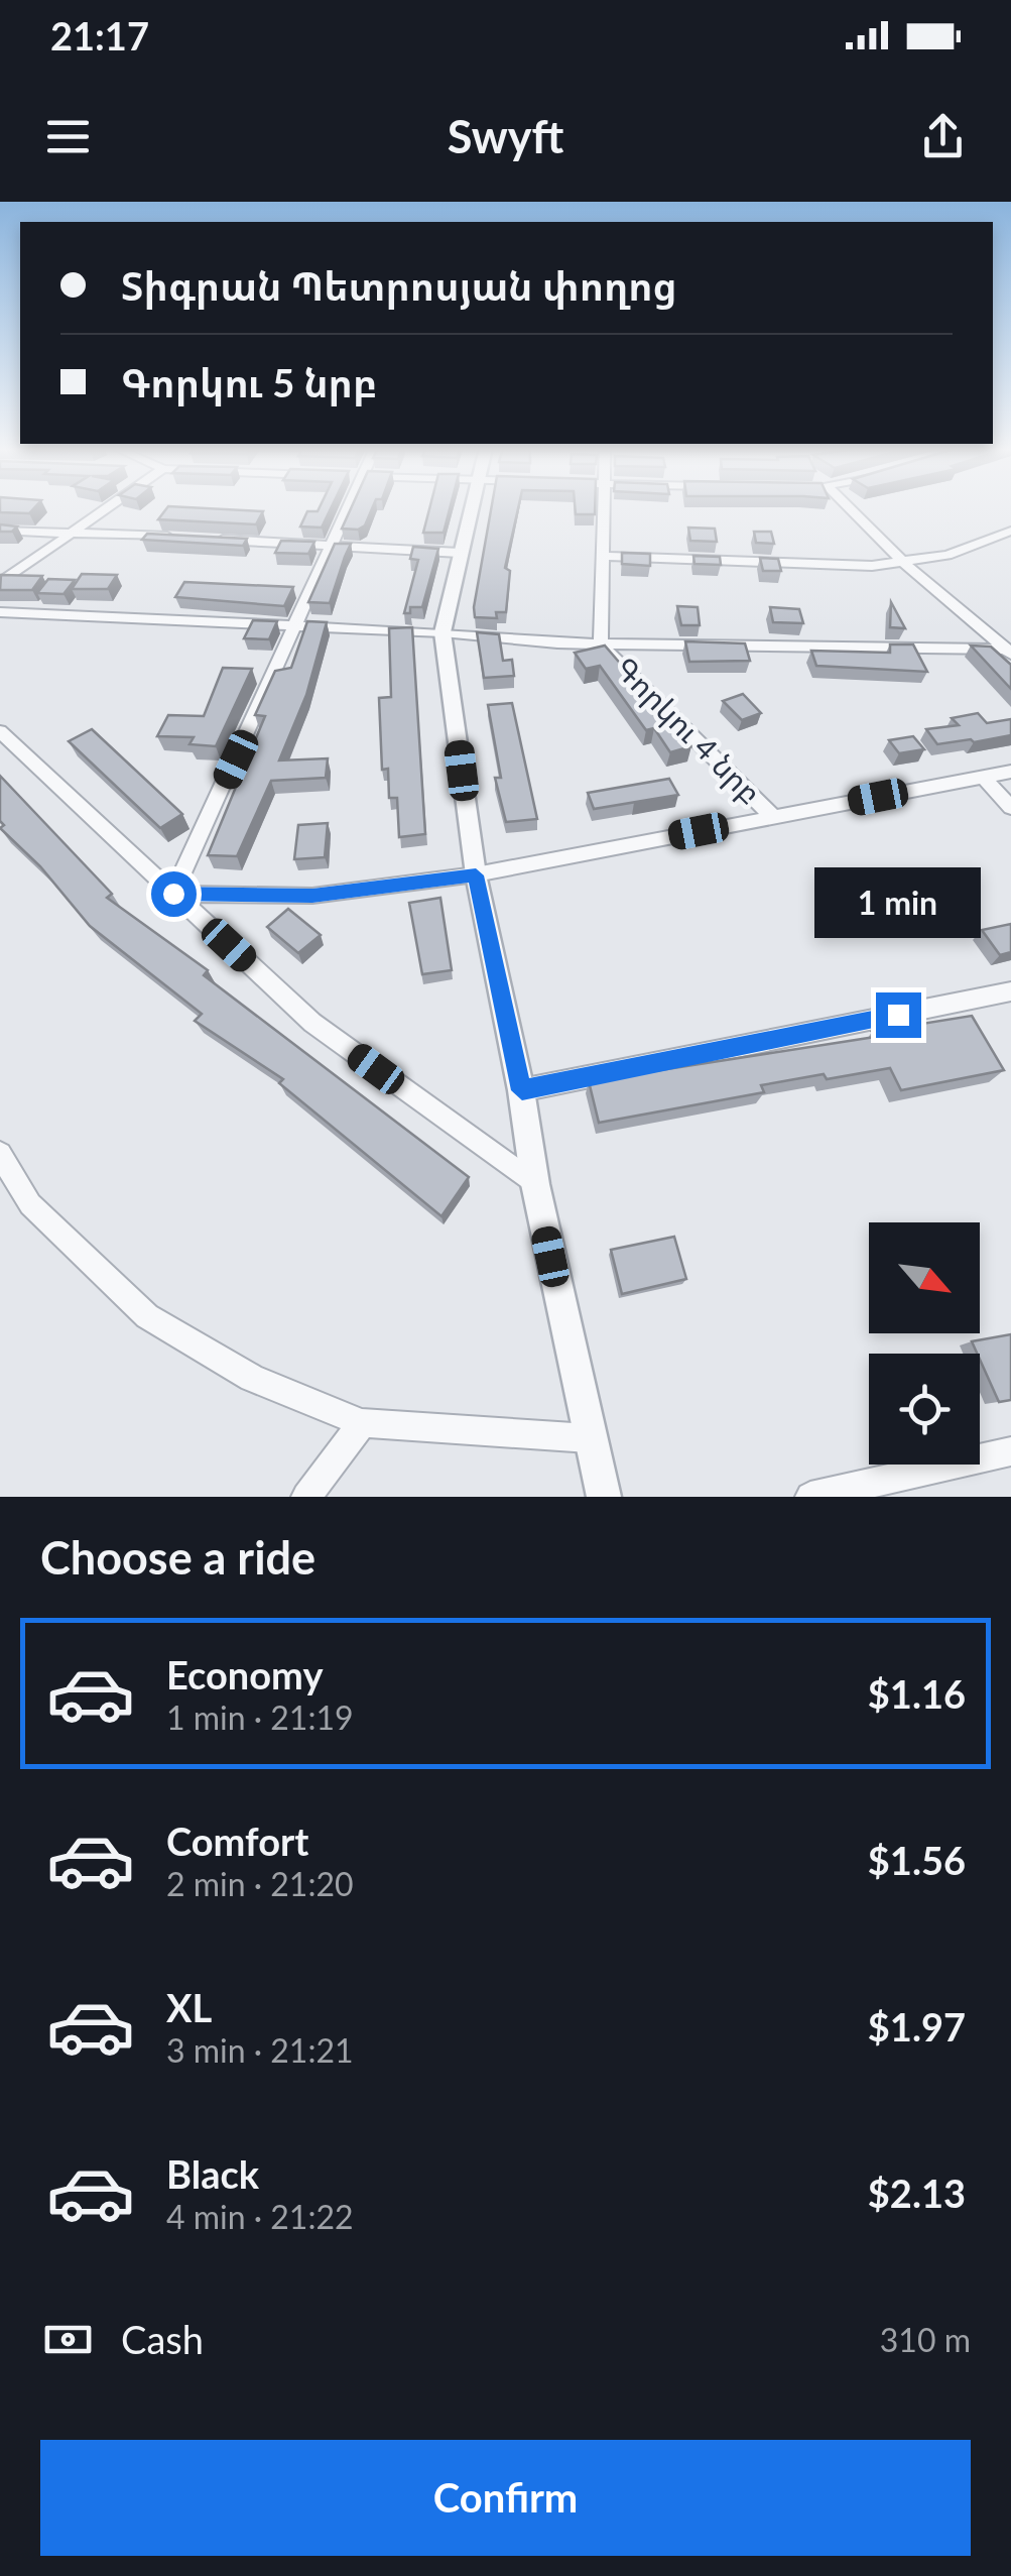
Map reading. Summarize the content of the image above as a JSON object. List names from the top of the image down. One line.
{"streets":{"street":["Գորկու 4 նրբ"]},"north":"bottom right","page":{"status":"21:17","header":"Swyft","banner":["Տիգրան Պետրոսյան փողոց","Գորկու 5 նրբ"],"bubble":"1 min","heading":"Choose a ride","list":[{"name":"Economy","note":"1 min · 21:19","value":"$1.16"},{"name":"Comfort","note":"2 min · 21:20","value":"$1.56"},{"name":"XL","note":"3 min · 21:21","value":"$1.97"},{"name":"Black","note":"4 min · 21:22","value":"$2.13"}],"pay":["Cash","310 m"],"buttons":"Confirm"}}
